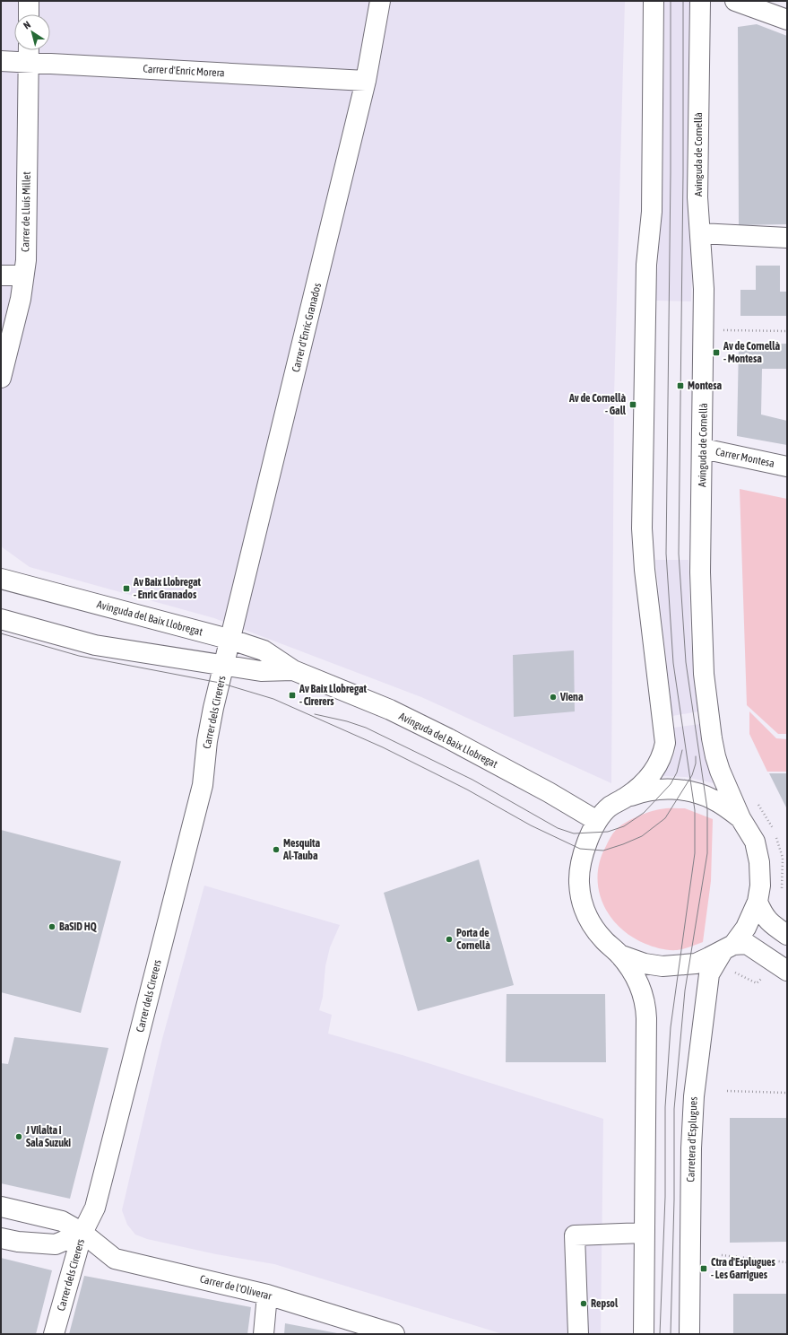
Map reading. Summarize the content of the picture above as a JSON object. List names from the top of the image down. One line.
{"streets":{"street":["Carrer d'Enric Morera","Avinguda de Cornellà","Carrer de Lluís Millet","Carrer d'Enric Granados","Carrer Montesa","Avinguda del Baix Llobregat","Carrer dels Cirerers","Carretera d'Esplugues","Carrer de l'Oliverar"]},"crossings":[["Carrer d'Enric Morera","Carrer de Lluís Millet"],["Carrer d'Enric Morera","Carrer d'Enric Granados"],["Avinguda de Cornellà","Carrer Montesa"],["Avinguda de Cornellà","Avinguda del Baix Llobregat"],["Avinguda de Cornellà","Carretera d'Esplugues"],["Carrer d'Enric Granados","Avinguda del Baix Llobregat"],["Carrer d'Enric Granados","Carrer dels Cirerers"],["Avinguda del Baix Llobregat","Carrer dels Cirerers"],["Avinguda del Baix Llobregat","Carretera d'Esplugues"],["Carrer dels Cirerers","Carrer de l'Oliverar"]],"places":{"transit":["Av de Cornellà - Montesa","Montesa","Av de Cornellà - Gall","Av Baix Llobregat - Enric Granados","Av Baix Llobregat - Cirerers","Ctra d'Esplugues - Les Garrigues"],"other":["Viena","Mesquita Al-Tauba","BaSID HQ","Porta de Cornellà","J Vilalta i Sala Suzuki","Repsol"]},"north":"top left"}
